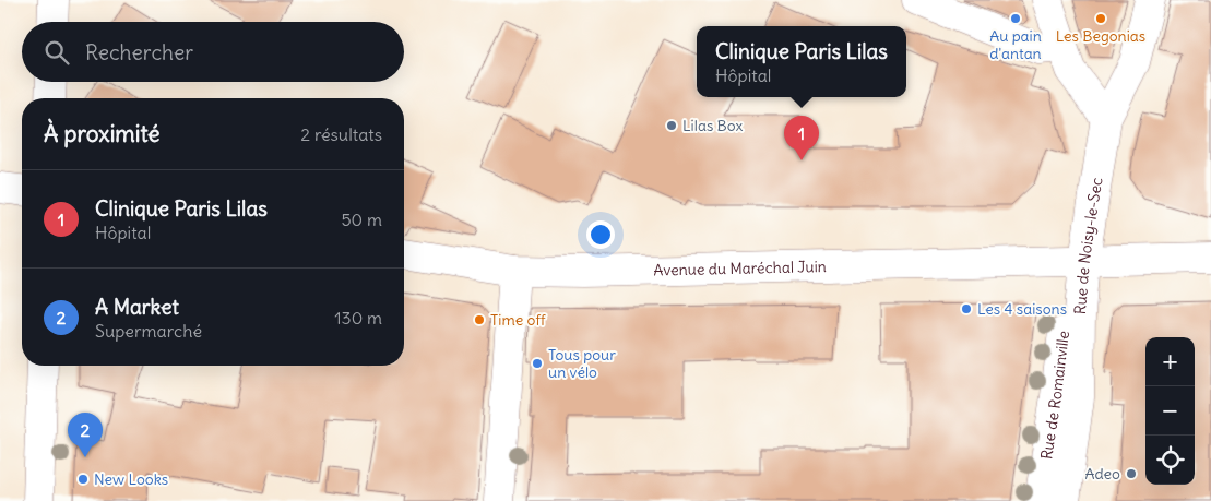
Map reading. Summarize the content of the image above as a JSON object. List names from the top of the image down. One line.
{"streets":{"street":["Rue de Noisy-le-Sec","Avenue du Maréchal Juin","Rue de Romainville"]},"crossings":[["Rue de Noisy-le-Sec","Avenue du Maréchal Juin"],["Rue de Noisy-le-Sec","Rue de Romainville"],["Avenue du Maréchal Juin","Rue de Romainville"]],"places":["Au pain d'antan","Les Begonias","Lilas Box","Les 4 saisons","Time off","Tous pour un vélo","Adeo","New Looks"],"page":{"search":"Rechercher","popup":["Clinique Paris Lilas","Hôpital"],"heading":["À proximité","2 résultats"],"pins":["1","2"],"list":[{"mark":"1","name":"Clinique Paris Lilas","note":"Hôpital","value":"50 m"},{"mark":"2","name":"A Market","note":"Supermarché","value":"130 m"}],"map_buttons":["+","−"]}}
